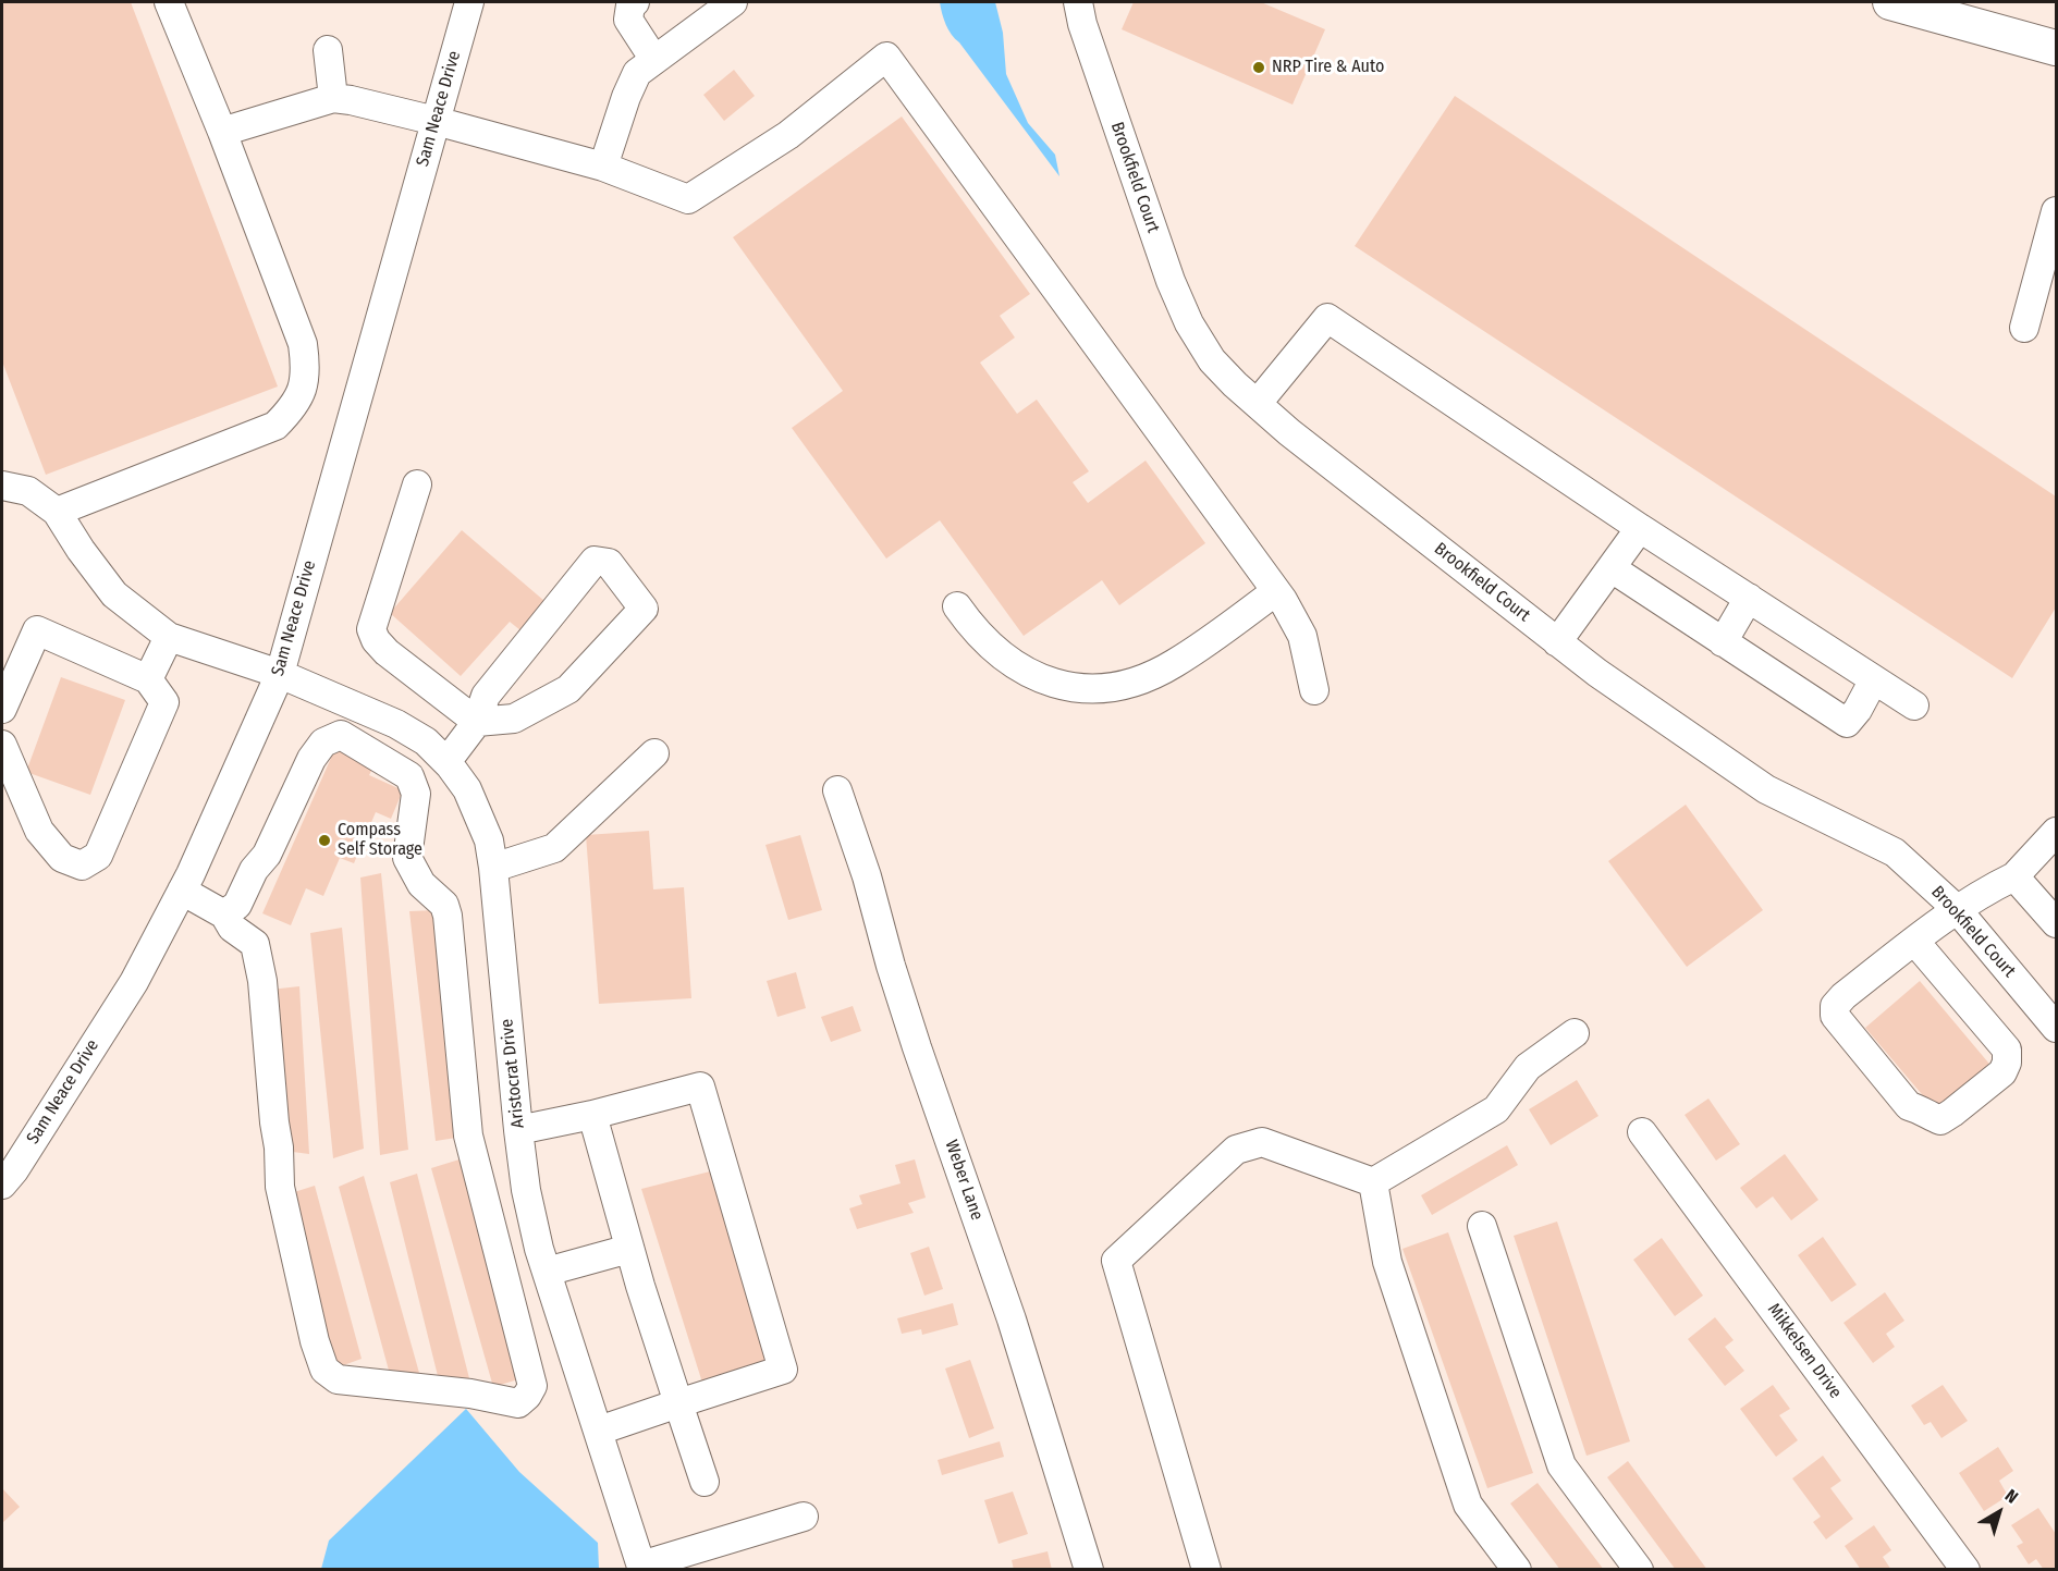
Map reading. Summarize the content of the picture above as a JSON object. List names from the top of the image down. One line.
{"streets":{"street":["Sam Neace Drive","Brookfield Court","Aristocrat Drive","Weber Lane","Mikkelsen Drive"]},"crossings":[["Sam Neace Drive","Aristocrat Drive"]],"places":["NRP Tire & Auto","Compass Self Storage"],"north":"top right"}
